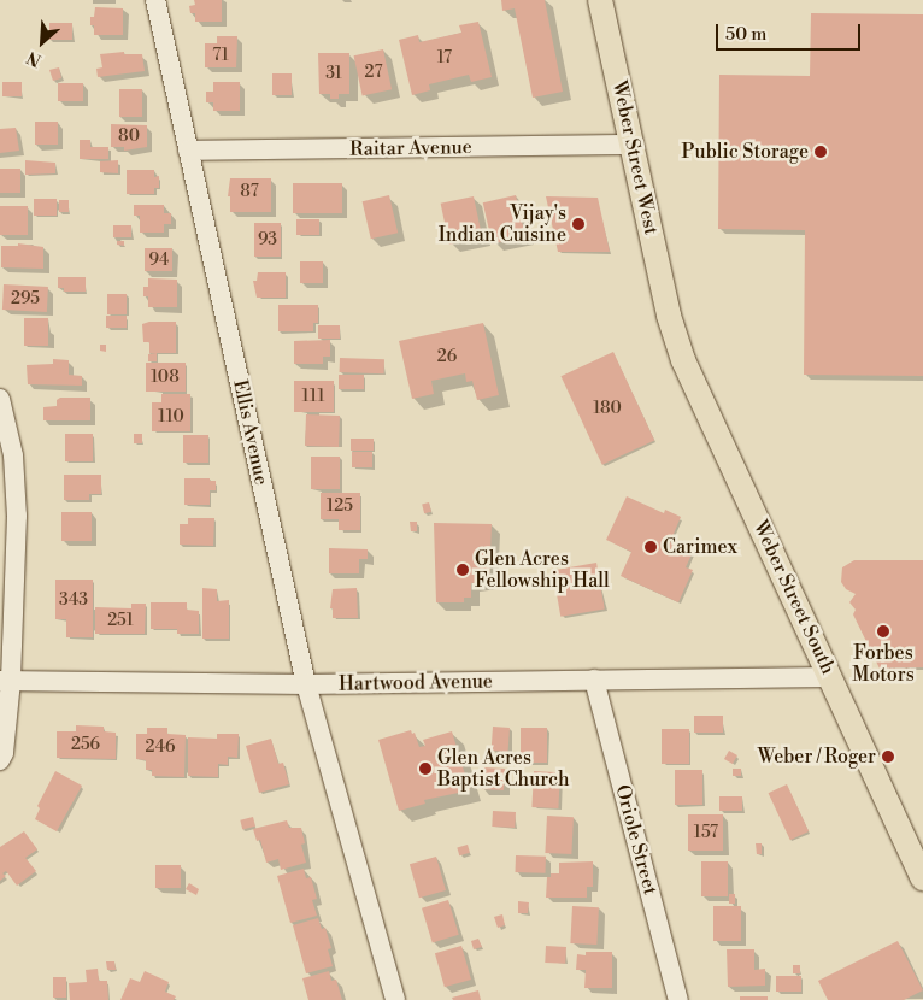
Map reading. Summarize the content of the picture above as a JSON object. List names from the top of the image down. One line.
{"streets":{"main road":["Weber Street West","Weber Street South"],"street":["Raitar Avenue","Ellis Avenue","Hartwood Avenue","Oriole Street"]},"crossings":[["Raitar Avenue","Weber Street West"],["Raitar Avenue","Ellis Avenue"],["Weber Street West","Weber Street South"],["Ellis Avenue","Hartwood Avenue"],["Weber Street South","Hartwood Avenue"],["Hartwood Avenue","Oriole Street"]],"places":["Public Storage","Vijay's Indian Cuisine","Carimex","Glen Acres Fellowship Hall","Forbes Motors","Weber / Roger","Glen Acres Baptist Church"],"house_numbers":["71","17","27","31","80","87","93","94","295","26","108","111","180","110","125","343","251","256","246","157"],"scale_bar":"50 m","north":"bottom left"}
